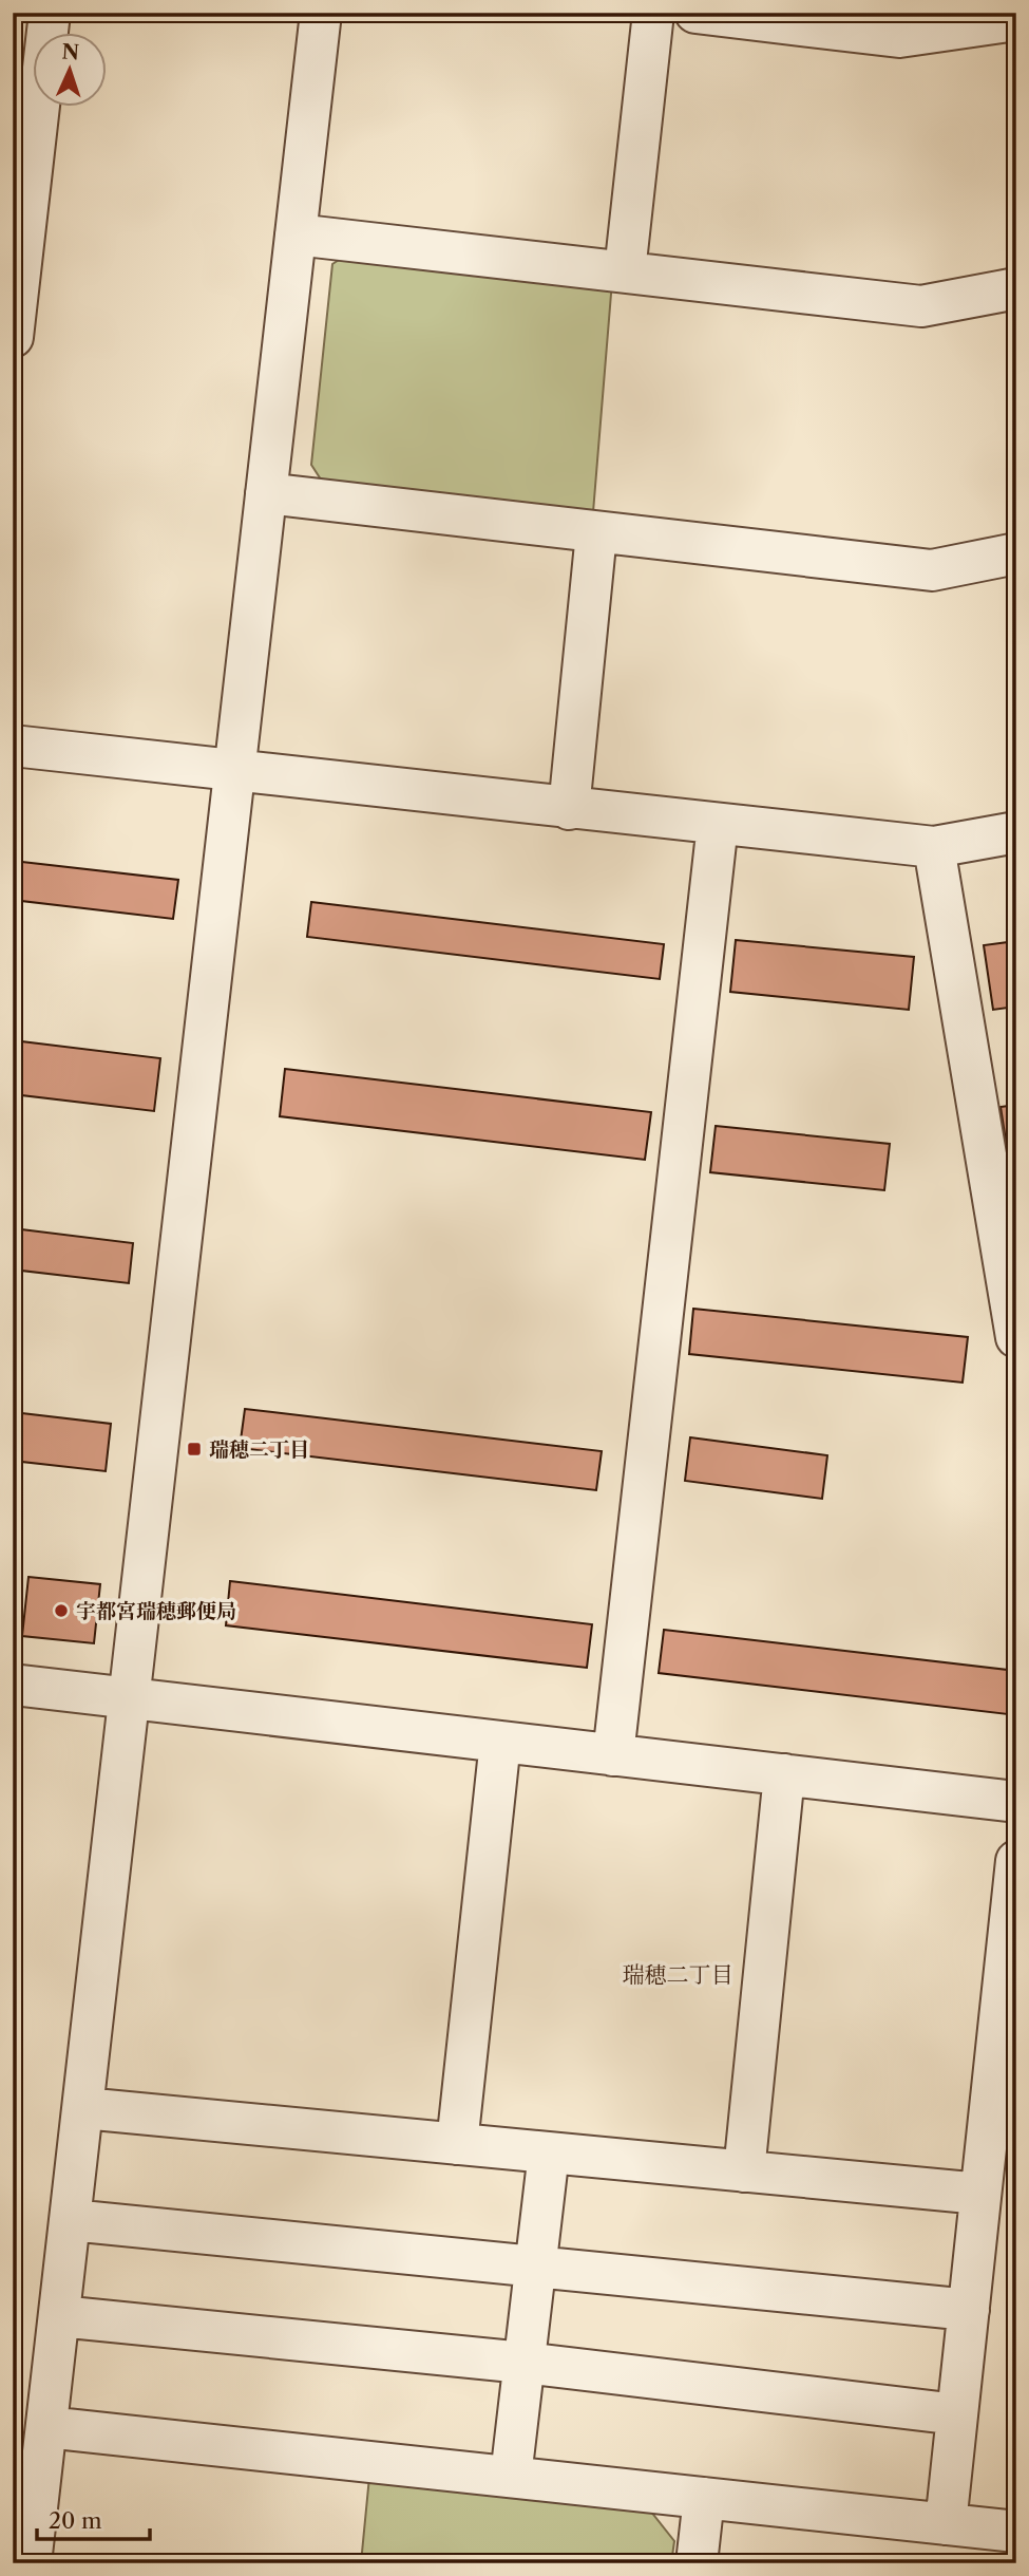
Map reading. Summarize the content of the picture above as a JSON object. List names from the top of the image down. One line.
{"districts":["瑞穂二丁目"],"places":{"transit":["瑞穂二丁目"],"other":["宇都宮瑞穂郵便局"]},"scale_bar":"20 m","north":"top"}
